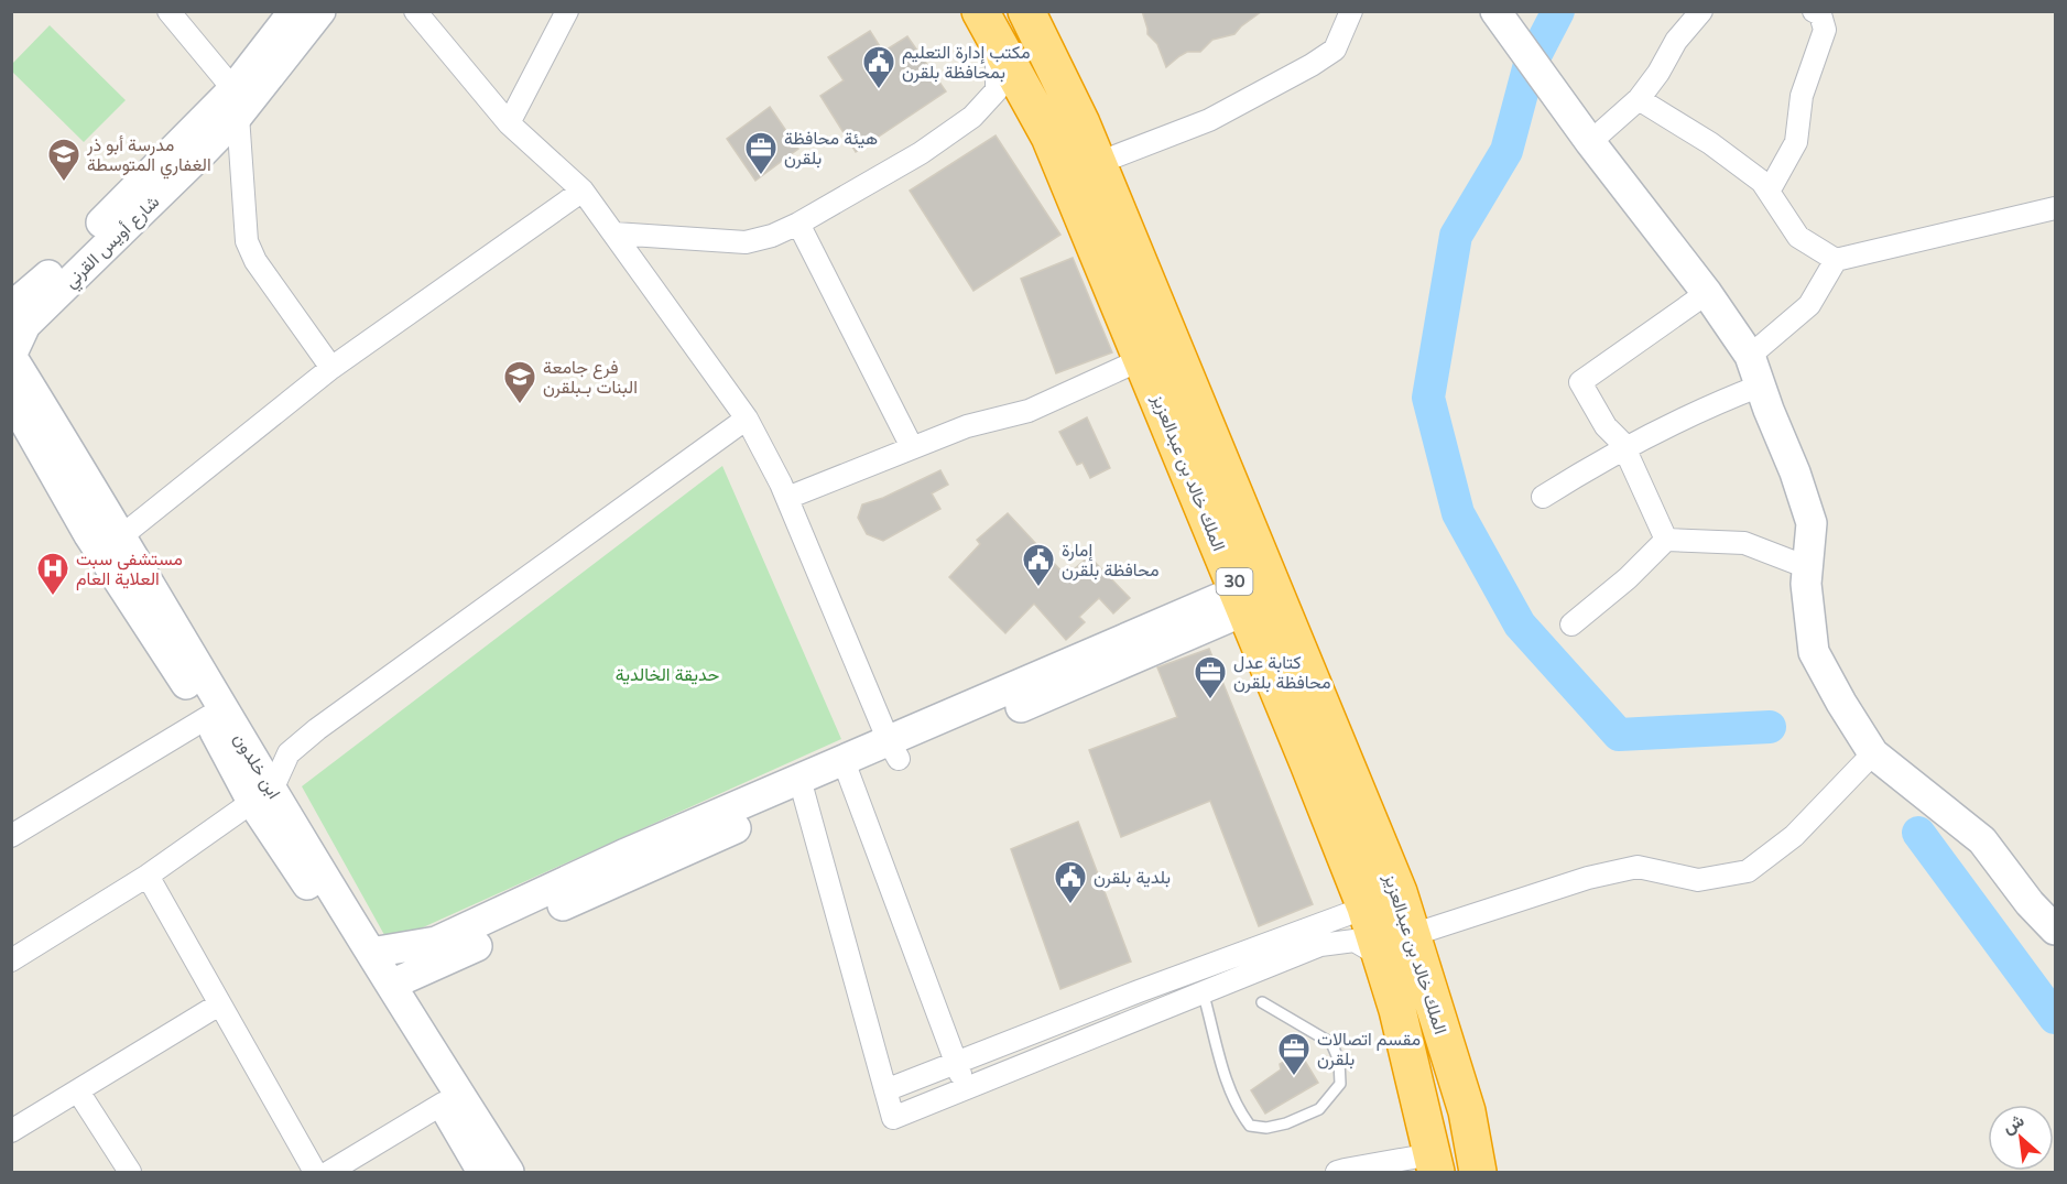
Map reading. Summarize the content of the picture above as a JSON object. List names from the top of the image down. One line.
{"streets":{"highway":["الملك خالد بن عبدالعزيز","30"],"street":["شارع أويس القرني","ابن خلدون"]},"crossings":[["شارع أويس القرني","ابن خلدون"]],"parks":["حديقة الخالدية"],"places":{"public building":["مكتب إدارة التعليم بمحافظة بلقرن","إمارة محافظة بلقرن","بلدية بلقرن"],"office":["هيئة محافظة بلقرن","كتابة عدل محافظة بلقرن","مقسم اتصالات بلقرن"],"school or university":["مدرسة أبو ذر الغفاري المتوسطة","فرع جامعة البنات بـبلقرن"],"hospital":["مستشفى سبت العلاية العام"]},"north":"top left"}
